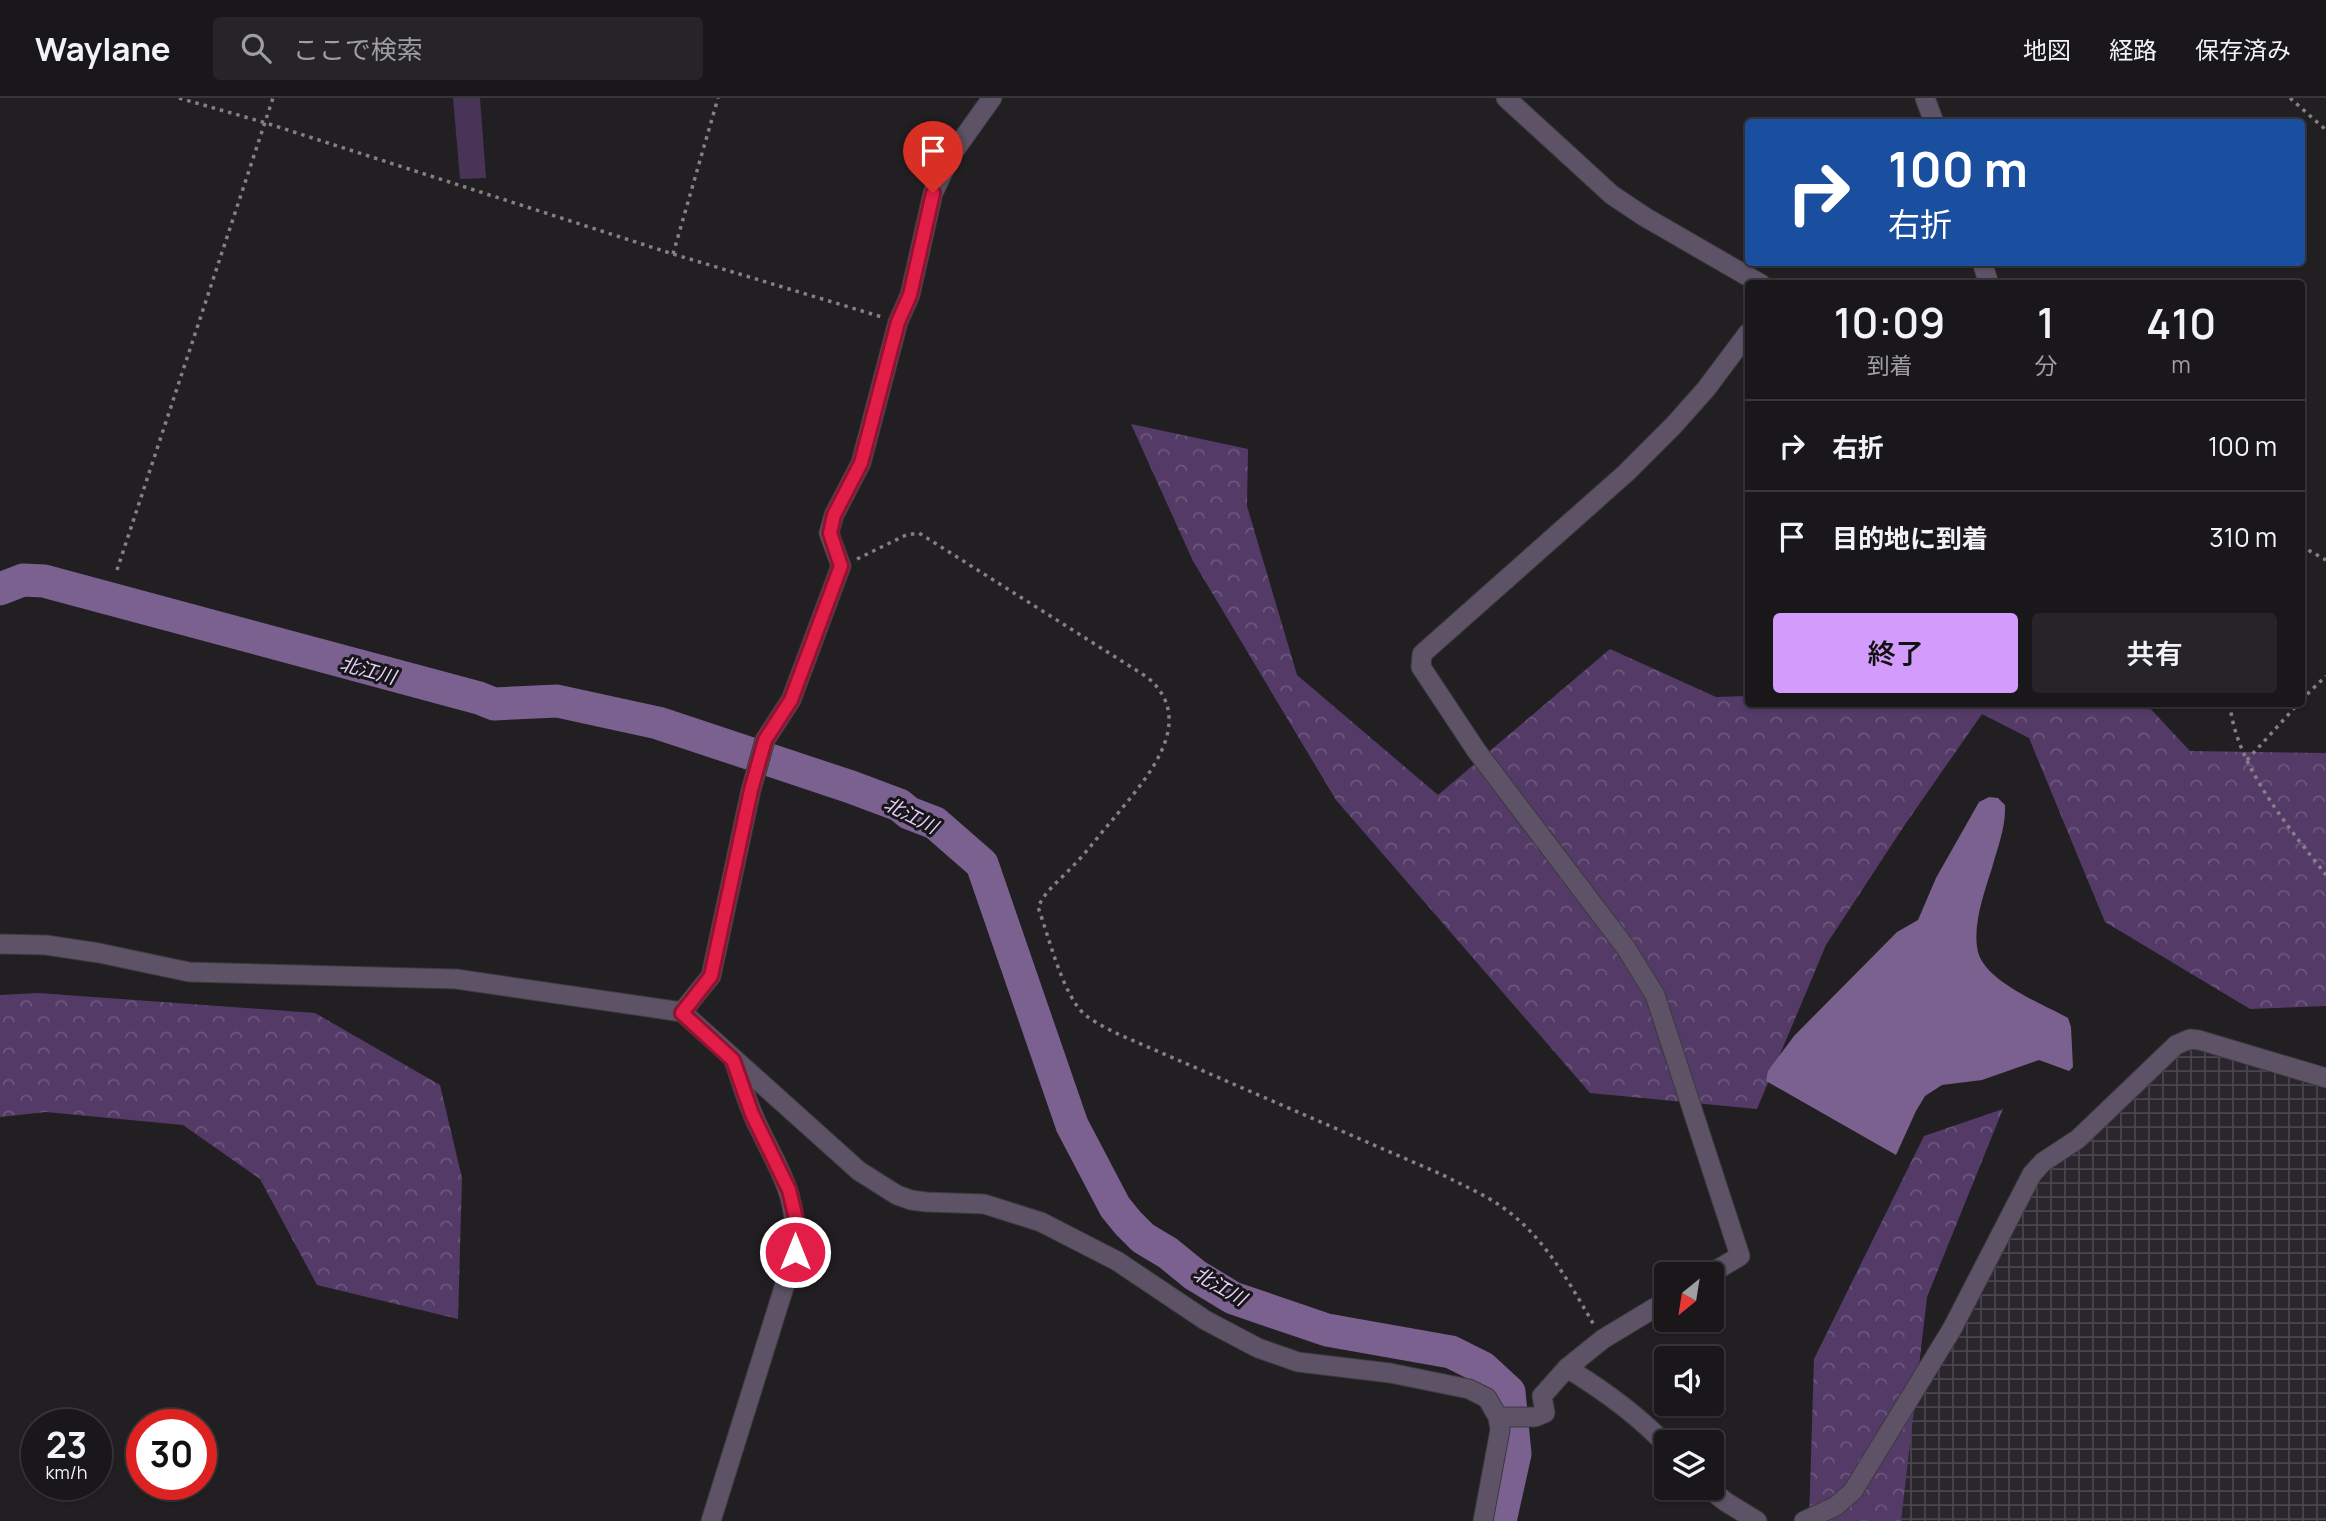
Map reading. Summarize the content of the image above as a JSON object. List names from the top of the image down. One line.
{"water":["北江川"],"north":"bottom left","page":{"header":"Waylane","search":"ここで検索","nav":["地図","経路","保存済み"],"turn":["100 m","右折"],"eta":["10:09","到着","1","分","410","m"],"list":[{"name":"右折","value":"100 m"},{"name":"目的地に到着","value":"310 m"}],"buttons":["終了","共有"],"speed":"23 km/h","limit":"30"}}
